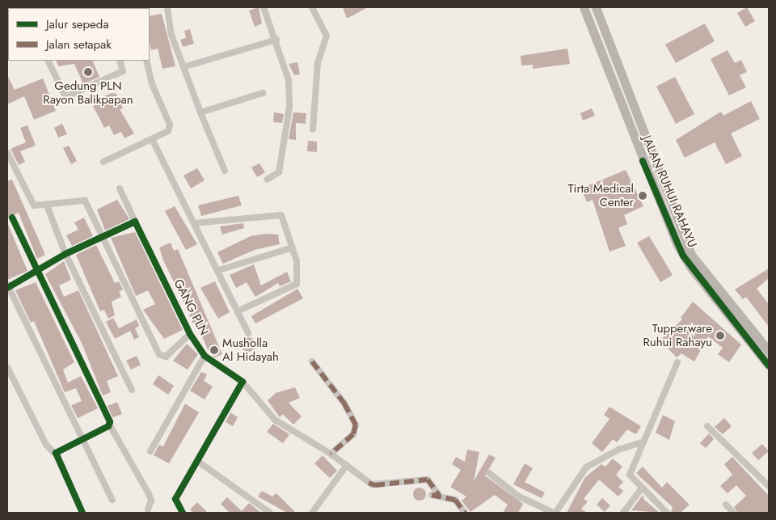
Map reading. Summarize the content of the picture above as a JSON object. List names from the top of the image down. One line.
{"streets":{"main road":["JALAN RUHUI RAHAYU"],"street":["GANG PLN"]},"places":["Gedung PLN Rayon Balikpapan","Tirta Medical Center","Tupperware Ruhui Rahayu","Musholla Al Hidayah"],"legend":["Jalur sepeda","Jalan setapak"]}
